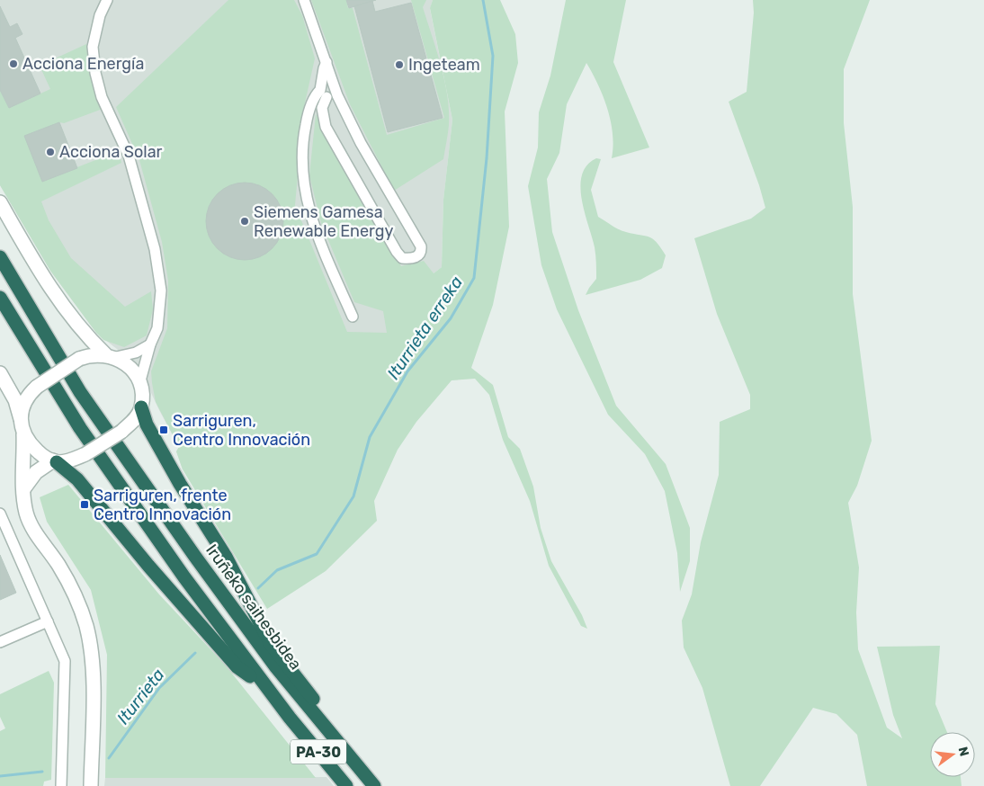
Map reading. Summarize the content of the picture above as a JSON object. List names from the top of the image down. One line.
{"streets":{"highway":["Iruñeko saihesbidea","PA-30"]},"water":["Iturrieta erreka","Iturrieta"],"places":{"other":["Acciona Energía","Ingeteam","Acciona Solar","Siemens Gamesa Renewable Energy"],"transit":["Sarriguren, Centro Innovación","Sarriguren, frente Centro Innovación"]},"north":"right"}
